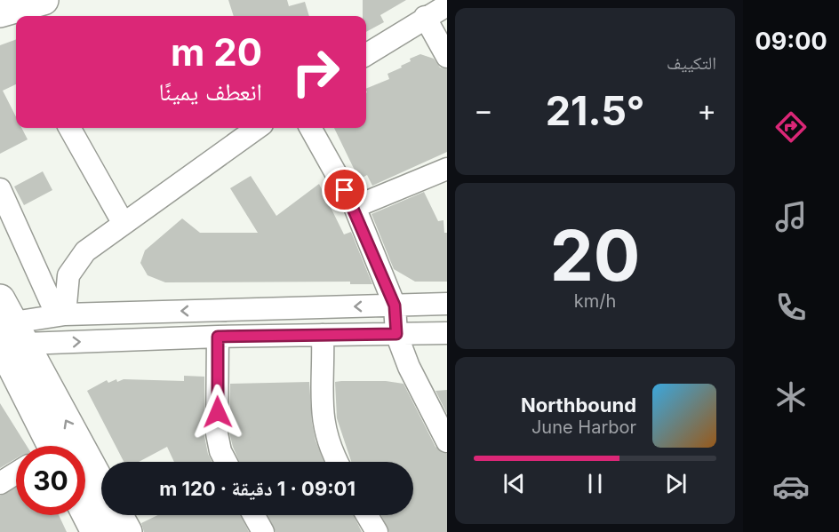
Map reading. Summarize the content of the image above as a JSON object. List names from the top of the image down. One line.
{"page":{"tabs":"09:00","tile":["التكييف",["20","km/h"]],"turn":["20 m","انعطف يمينًا"],"heat":["−","21.5°","+"],"song":["Northbound","June Harbor"],"limit":"30","trip":"09:01 · 1 دقيقة · 120 m"}}
